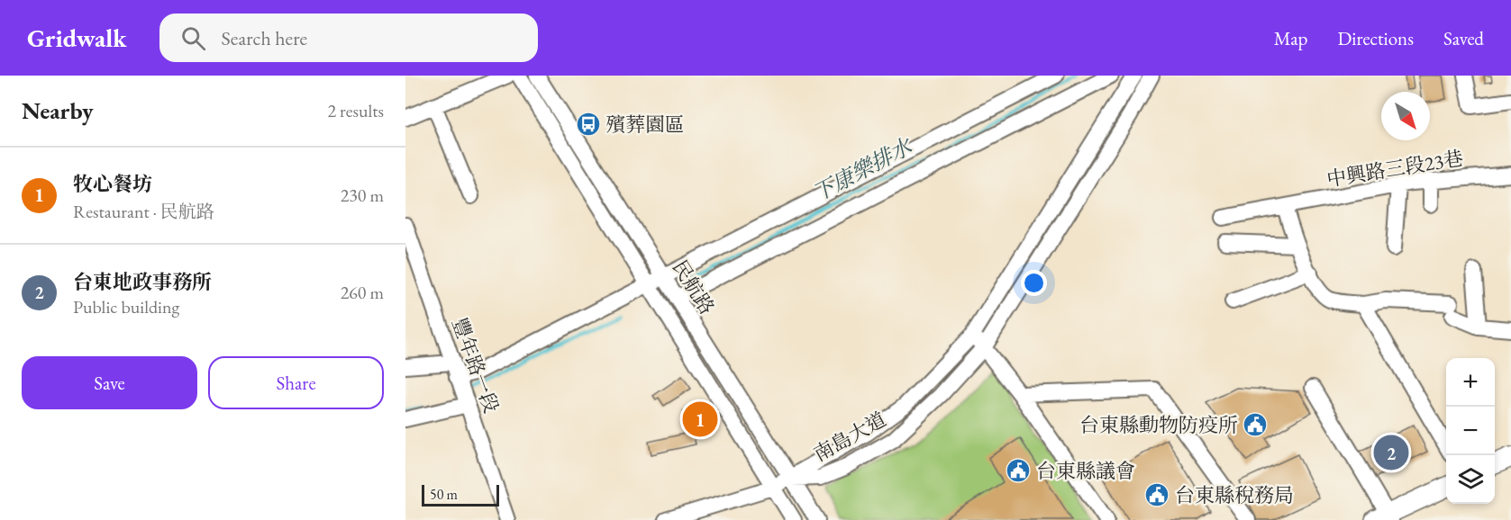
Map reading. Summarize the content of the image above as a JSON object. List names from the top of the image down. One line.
{"streets":{"street":["中興路三段23巷","民航路","豐年路一段","南島大道"]},"crossings":[["民航路","南島大道"]],"water":["下康樂排水"],"places":{"bus stop":["殯葬園區"],"public building":["台東縣動物防疫所","台東縣議會","台東縣稅務局"]},"scale_bar":"50 m","north":"bottom right","page":{"header":"Gridwalk","search":"Search here","nav":["Map","Directions","Saved"],"heading":["Nearby","2 results"],"list":[{"mark":"1","name":"牧心餐坊","note":"Restaurant · 民航路","value":"230 m"},{"mark":"2","name":"台東地政事務所","note":"Public building","value":"260 m"}],"buttons":["Save","Share"],"map_buttons":["+","−"],"pins":["1","2"],"scale":"50 m"}}
